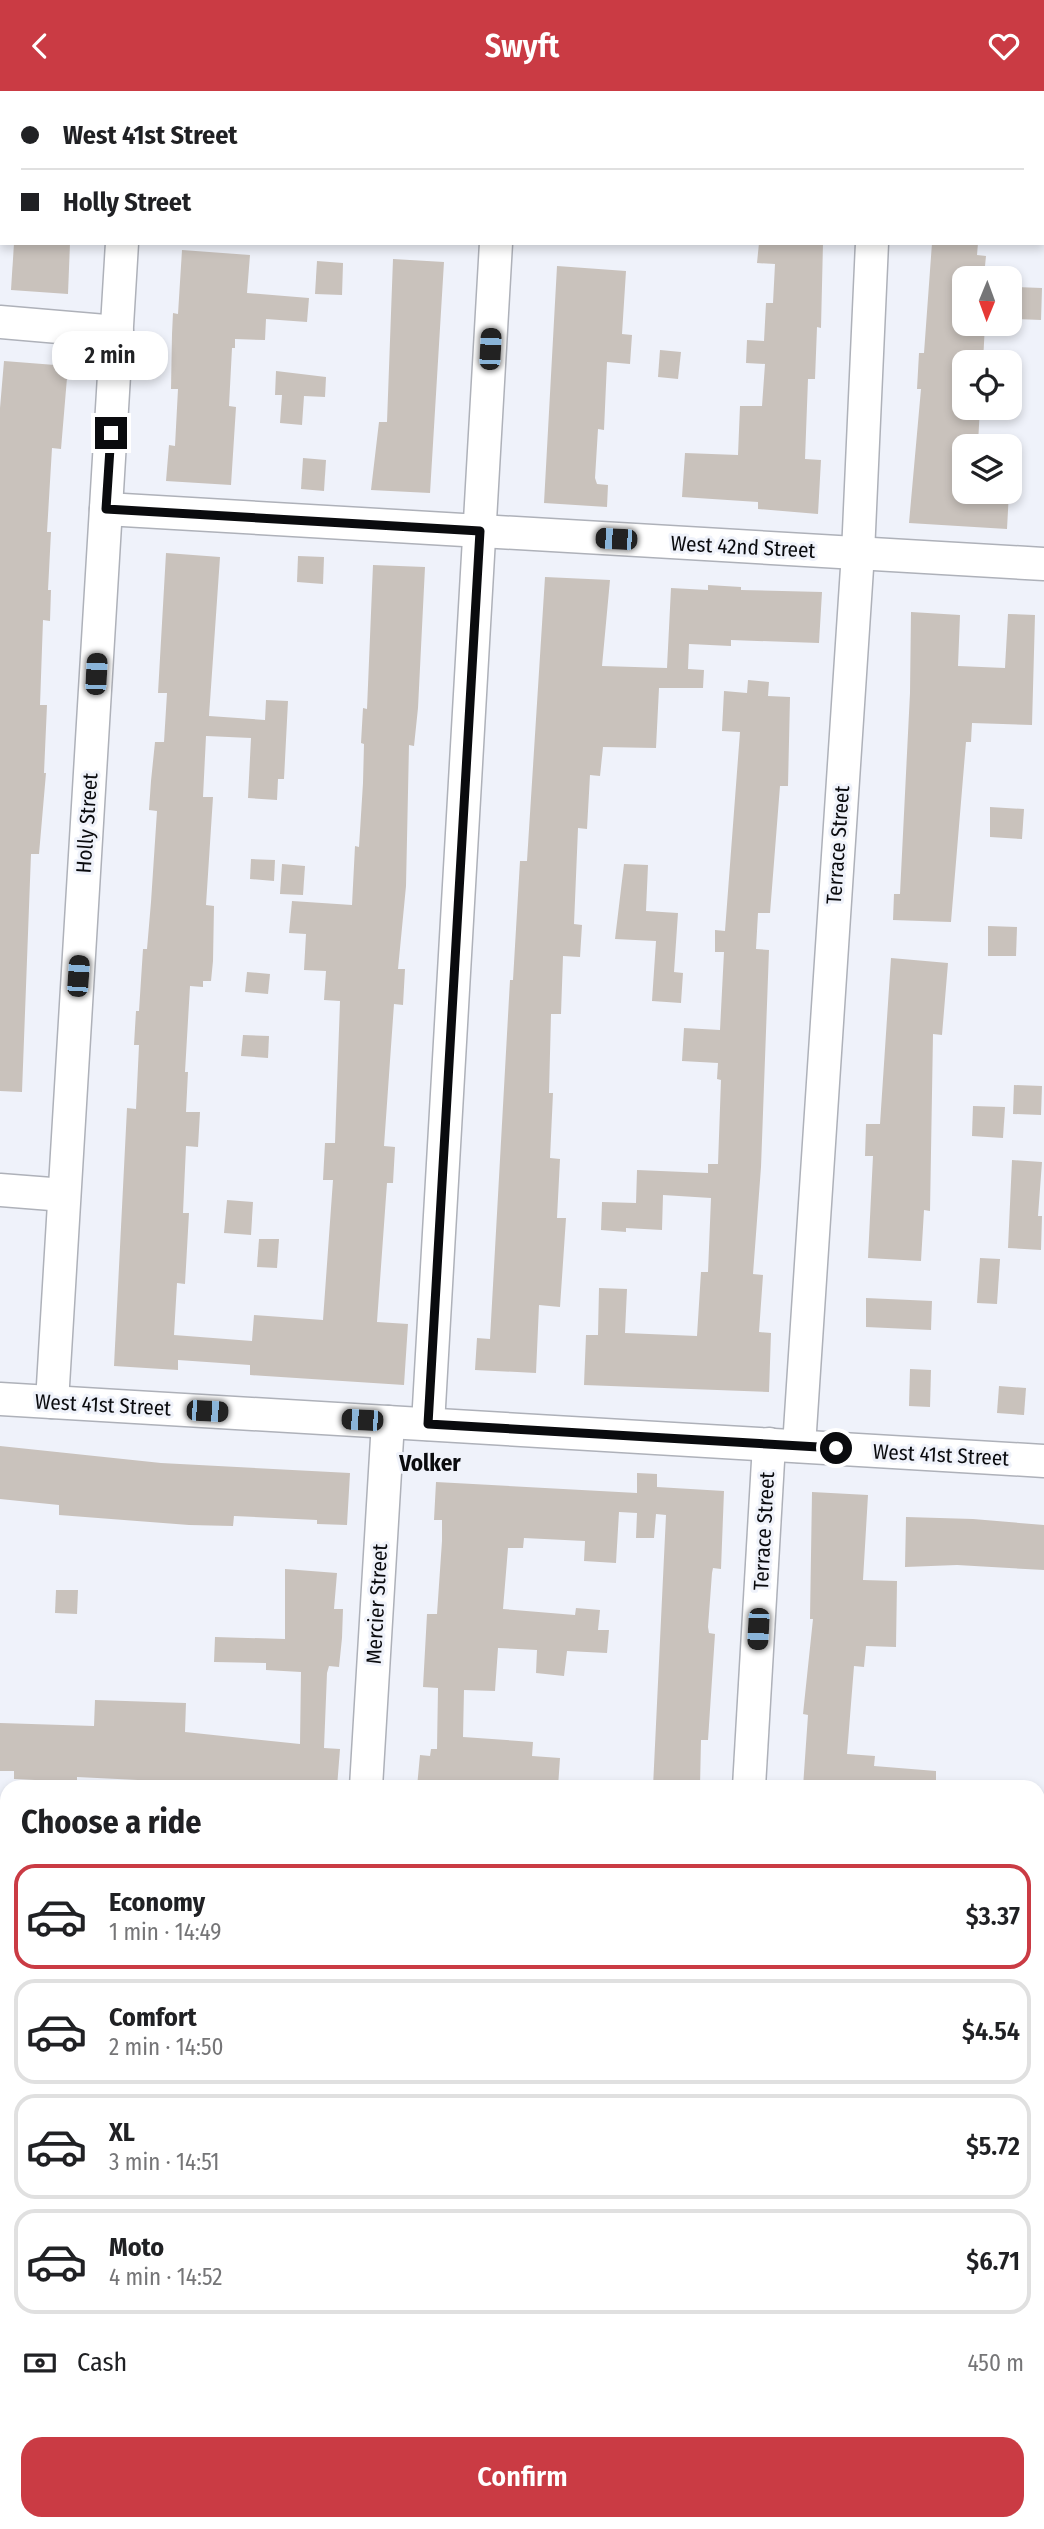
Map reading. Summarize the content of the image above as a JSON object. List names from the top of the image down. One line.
{"streets":{"street":["West 42nd Street","Holly Street","Terrace Street","West 41st Street","Mercier Street"]},"crossings":[["West 42nd Street","Holly Street"],["West 42nd Street","Terrace Street"],["Holly Street","West 41st Street"],["Terrace Street","West 41st Street"],["West 41st Street","Mercier Street"]],"districts":["Volker"],"north":"bottom","page":{"header":"Swyft","banner":["West 41st Street","Holly Street"],"bubble":"2 min","heading":"Choose a ride","list":[{"name":"Economy","note":"1 min · 14:49","value":"$3.37"},{"name":"Comfort","note":"2 min · 14:50","value":"$4.54"},{"name":"XL","note":"3 min · 14:51","value":"$5.72"},{"name":"Moto","note":"4 min · 14:52","value":"$6.71"}],"pay":["Cash","450 m"],"buttons":"Confirm"}}
